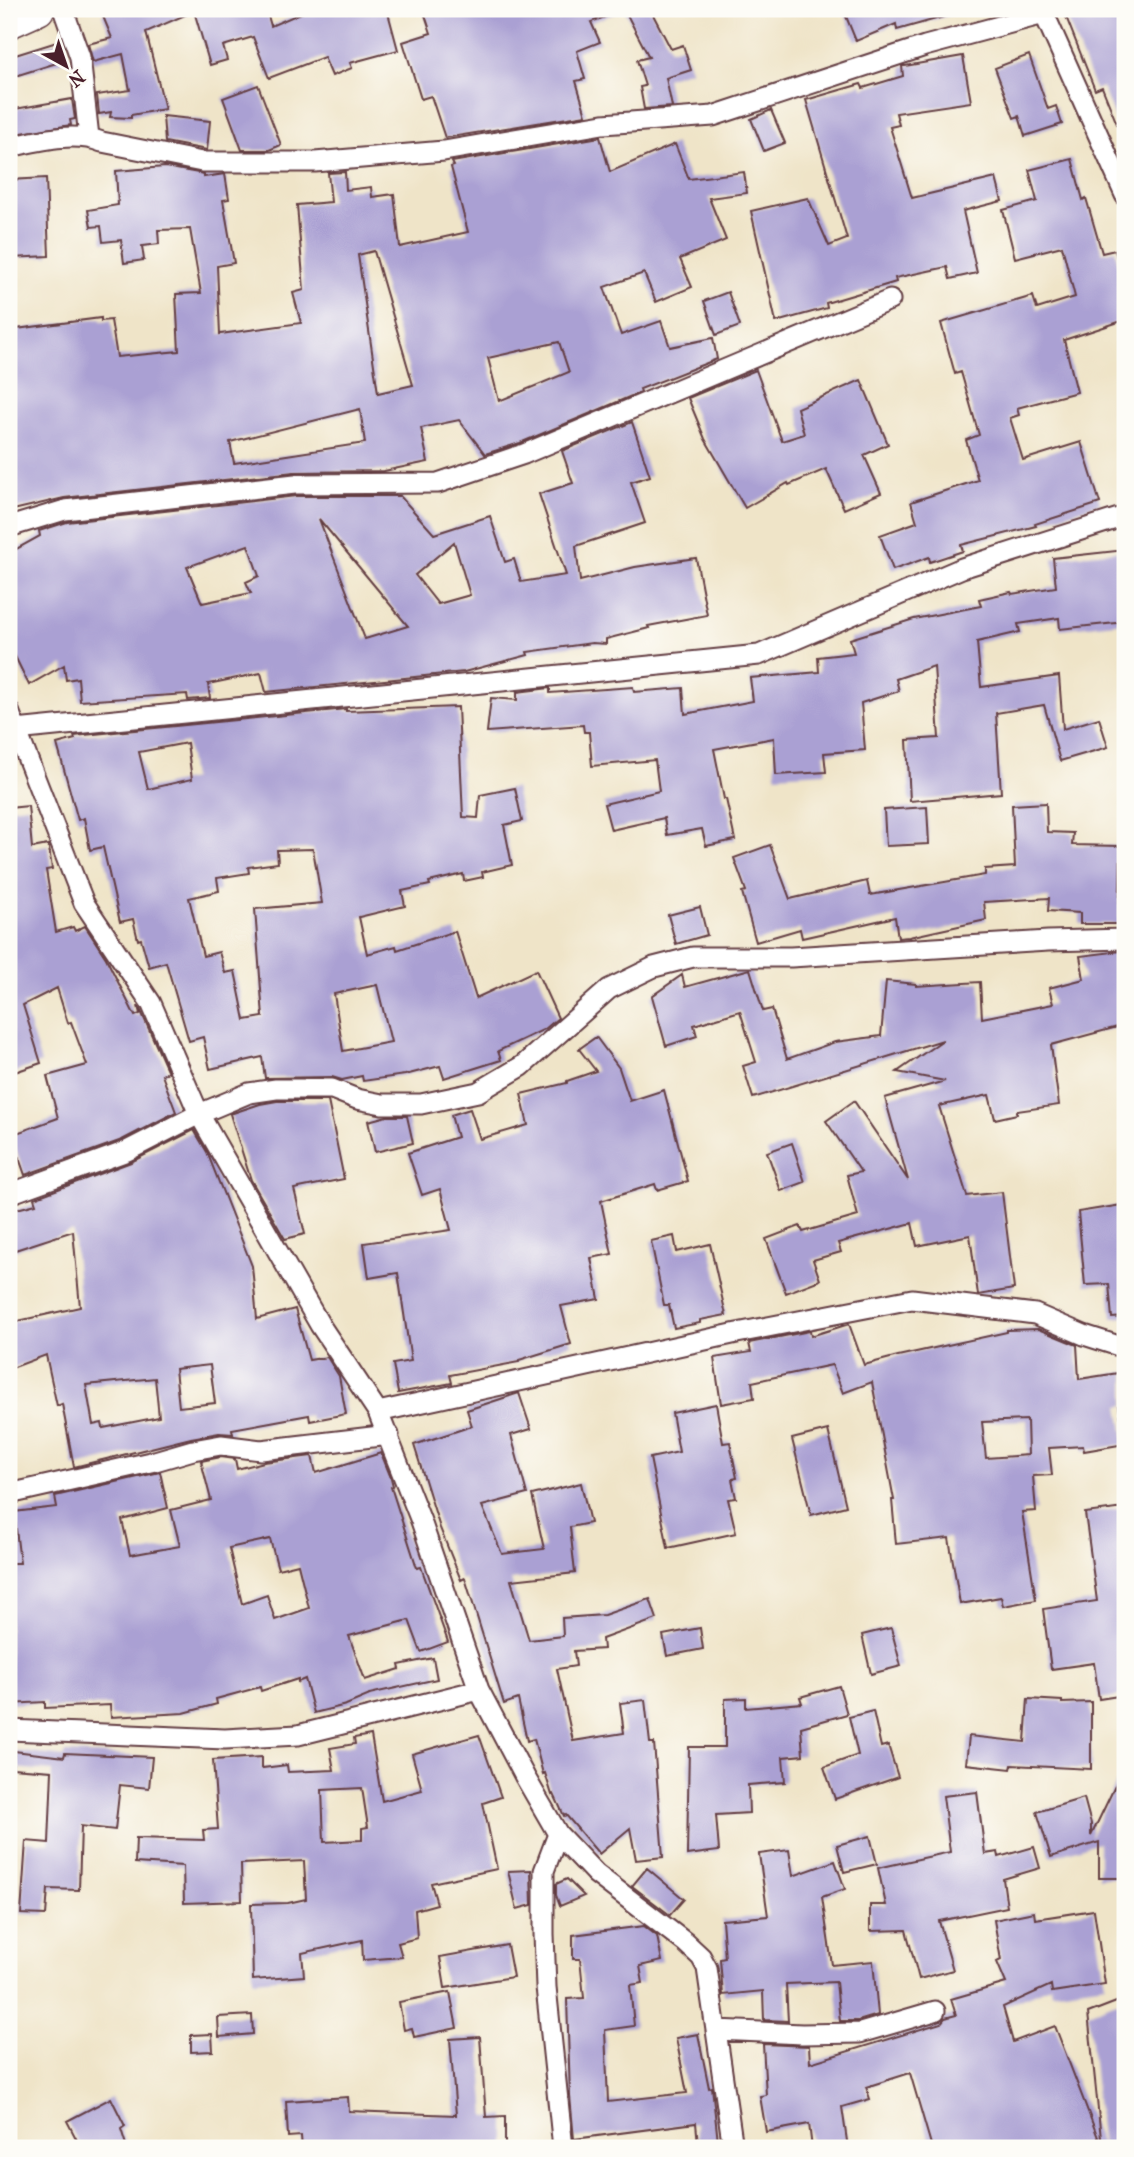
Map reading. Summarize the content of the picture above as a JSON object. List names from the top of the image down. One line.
{"north":"bottom right"}
